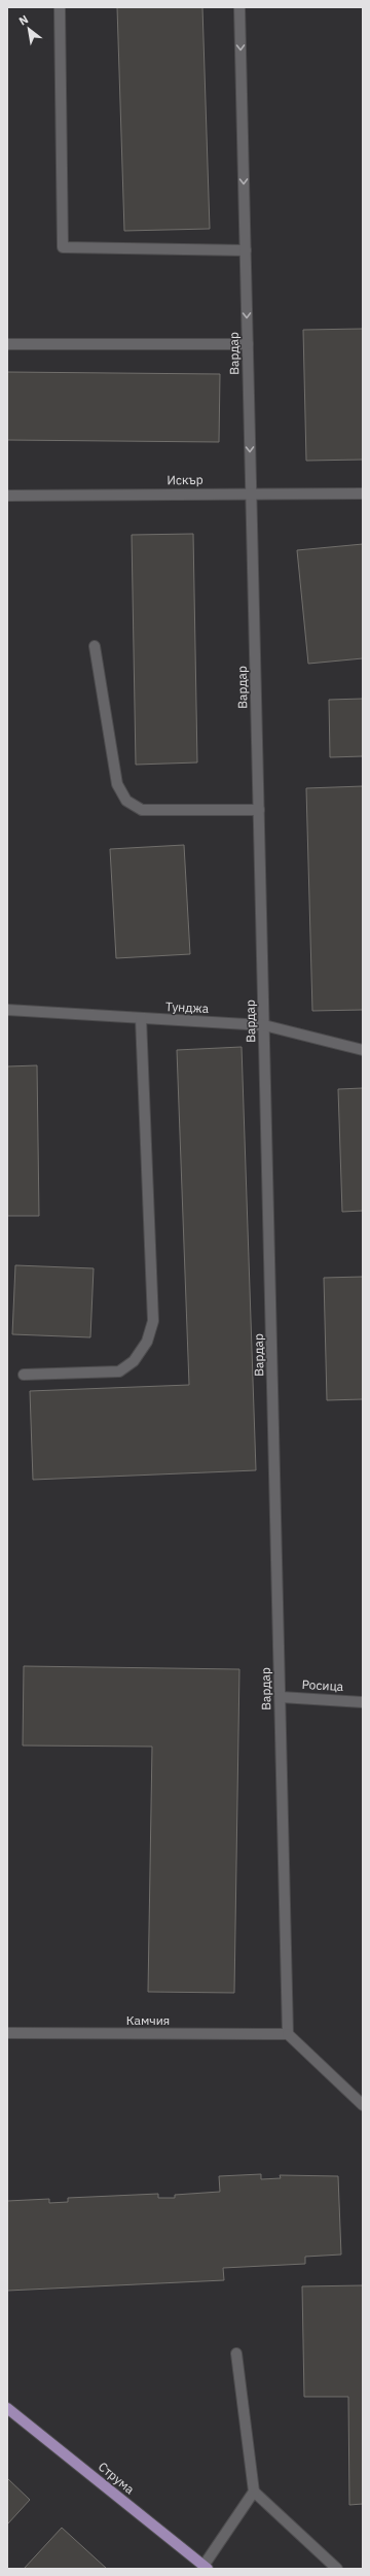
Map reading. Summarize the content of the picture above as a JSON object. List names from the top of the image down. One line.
{"streets":{"main road":["Струма"],"street":["Вардар","Искър","Тунджа","Росица","Камчия"]},"crossings":[["Вардар","Искър"],["Вардар","Тунджа"],["Вардар","Росица"],["Вардар","Камчия"]],"north":"top left"}
